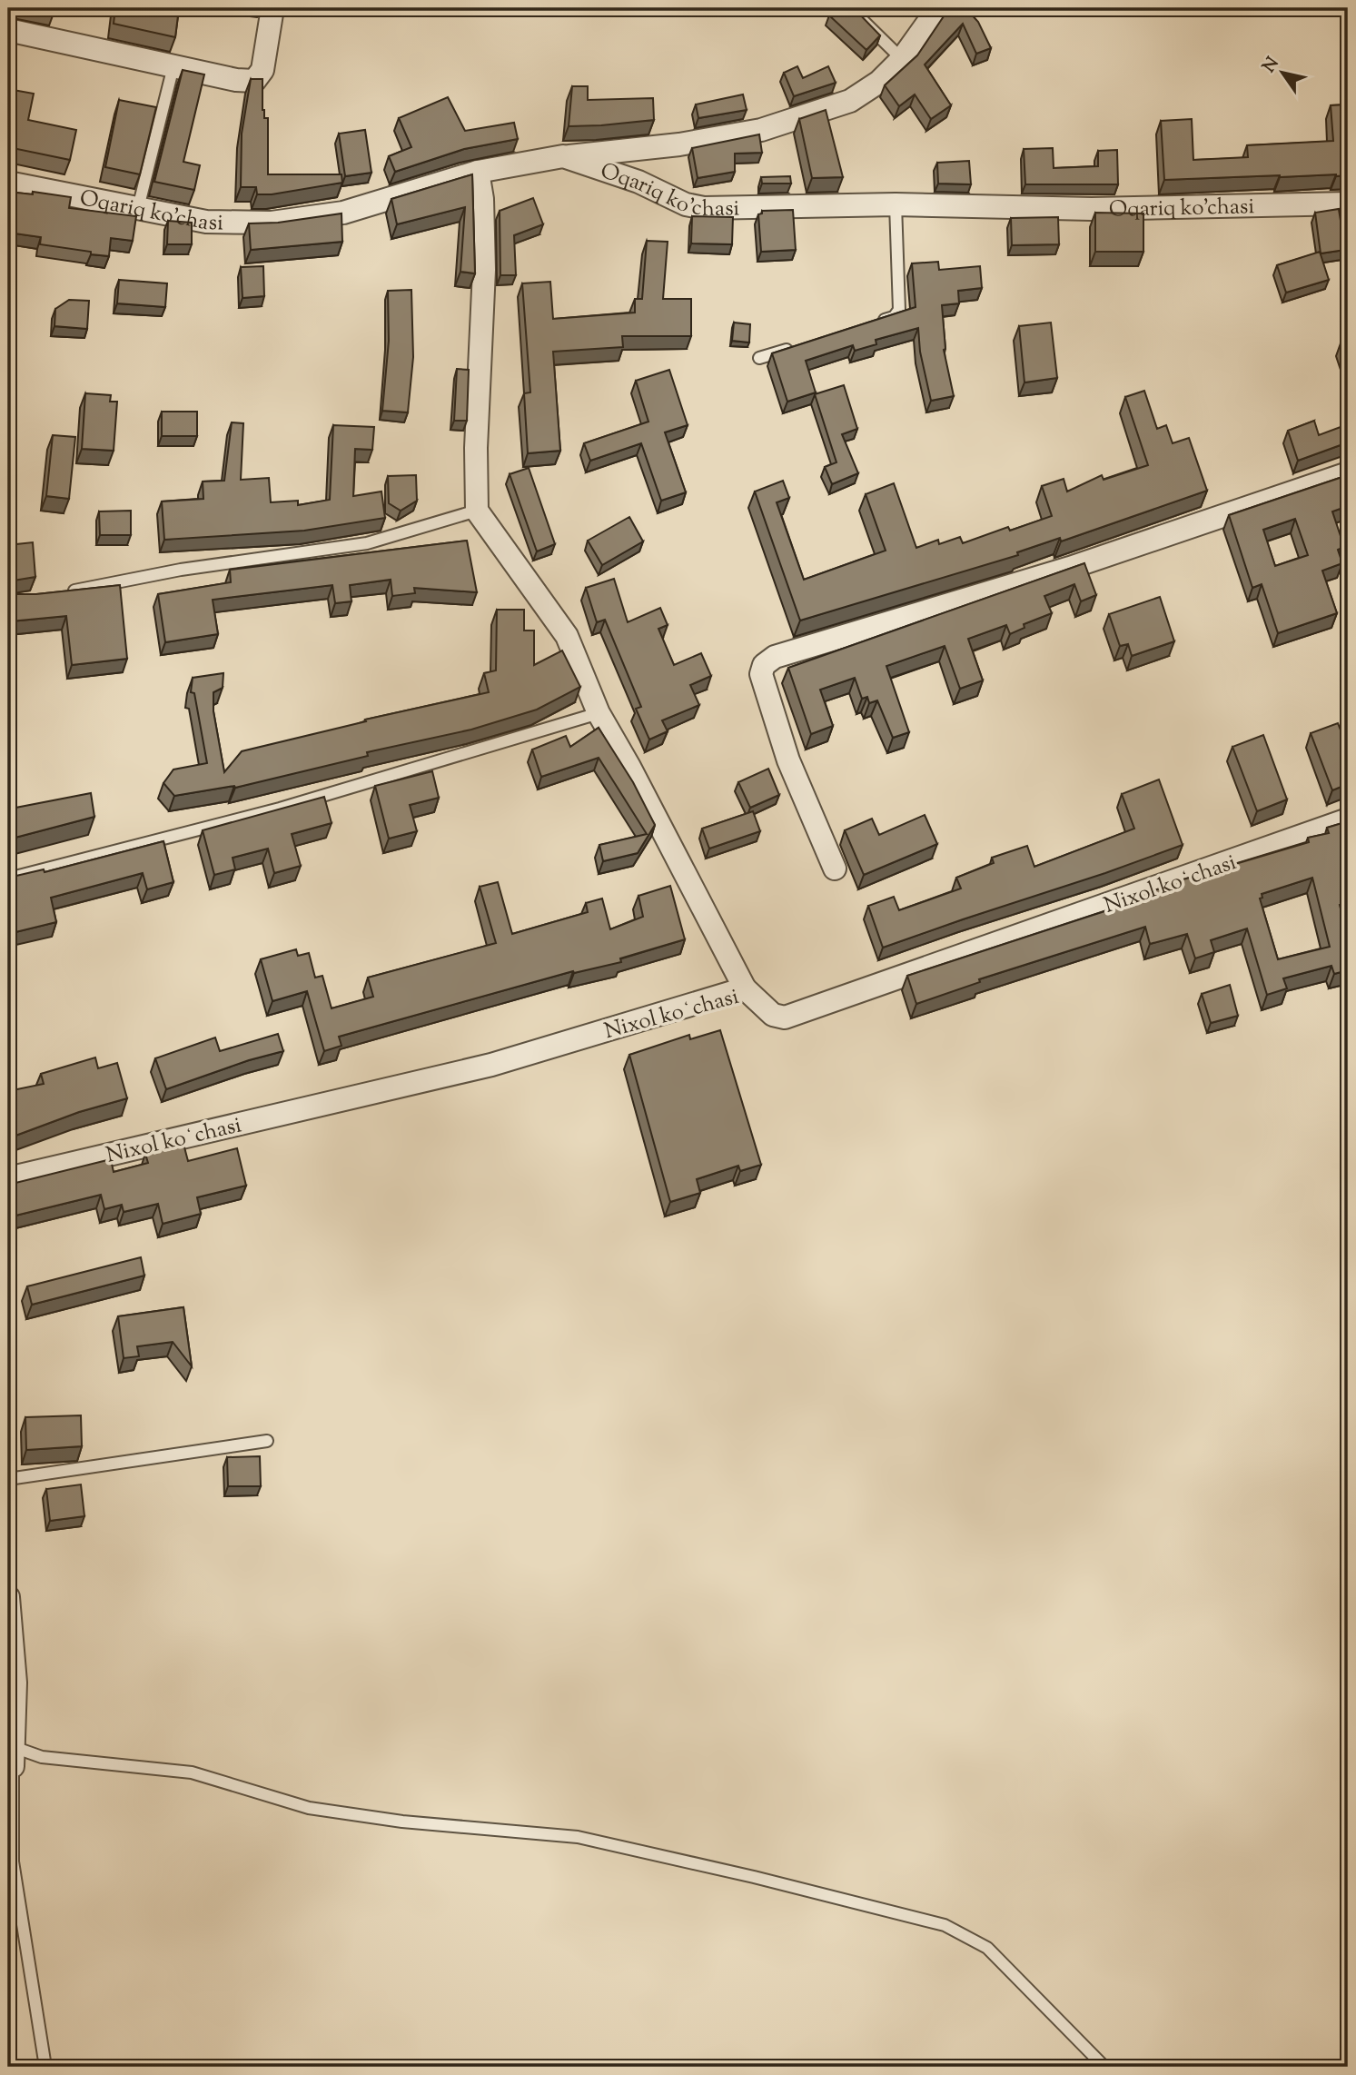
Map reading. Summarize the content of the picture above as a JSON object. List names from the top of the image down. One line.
{"streets":{"street":["Oqariq ko'chasi","Nixol koʻchasi"]},"north":"top left"}
